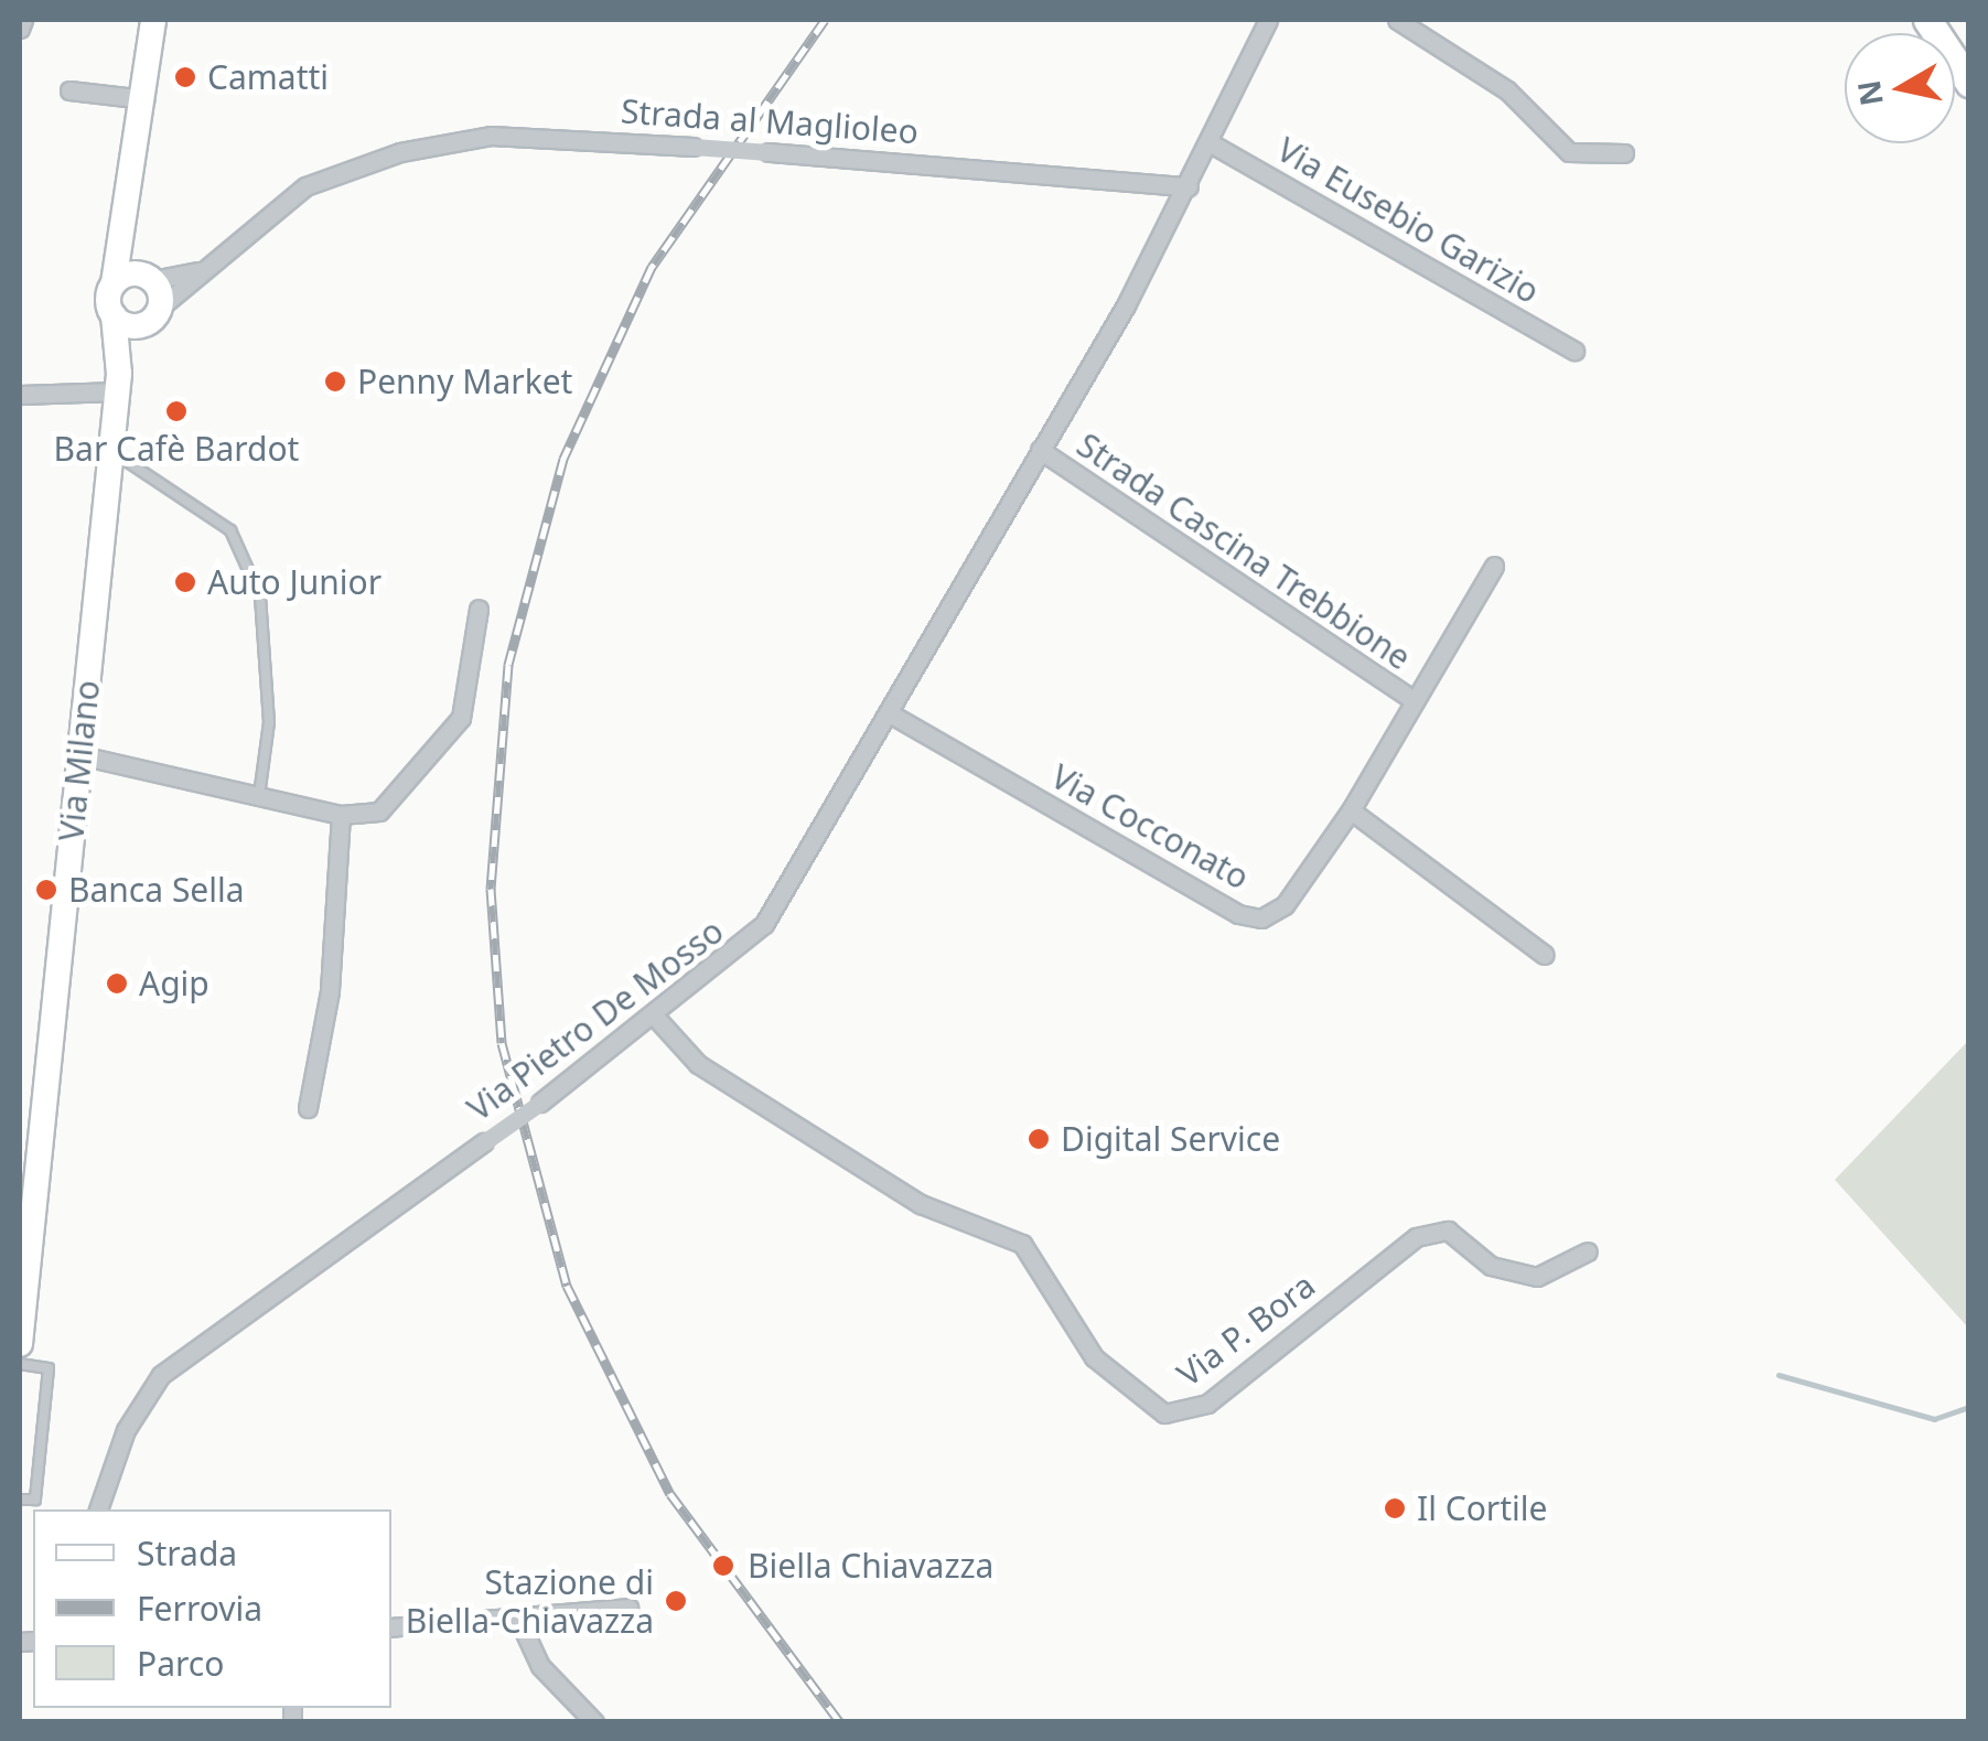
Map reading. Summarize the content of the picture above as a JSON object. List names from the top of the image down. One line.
{"streets":{"main road":["Via Milano"],"street":["Strada al Maglioleo","Via Eusebio Garizio","Strada Cascina Trebbione","Via Cocconato","Via Pietro De Mosso","Via P. Bora"]},"crossings":[["Strada al Maglioleo","Via Milano"],["Strada al Maglioleo","Via Pietro De Mosso"],["Strada Cascina Trebbione","Via Cocconato"],["Strada Cascina Trebbione","Via Pietro De Mosso"],["Via Cocconato","Via Pietro De Mosso"],["Via Pietro De Mosso","Via P. Bora"]],"places":["Camatti","Penny Market","Bar Cafè Bardot","Auto Junior","Banca Sella","Agip","Digital Service","Il Cortile","Biella Chiavazza","Stazione di Biella-Chiavazza"],"legend":["Strada","Ferrovia","Parco"],"north":"left"}
